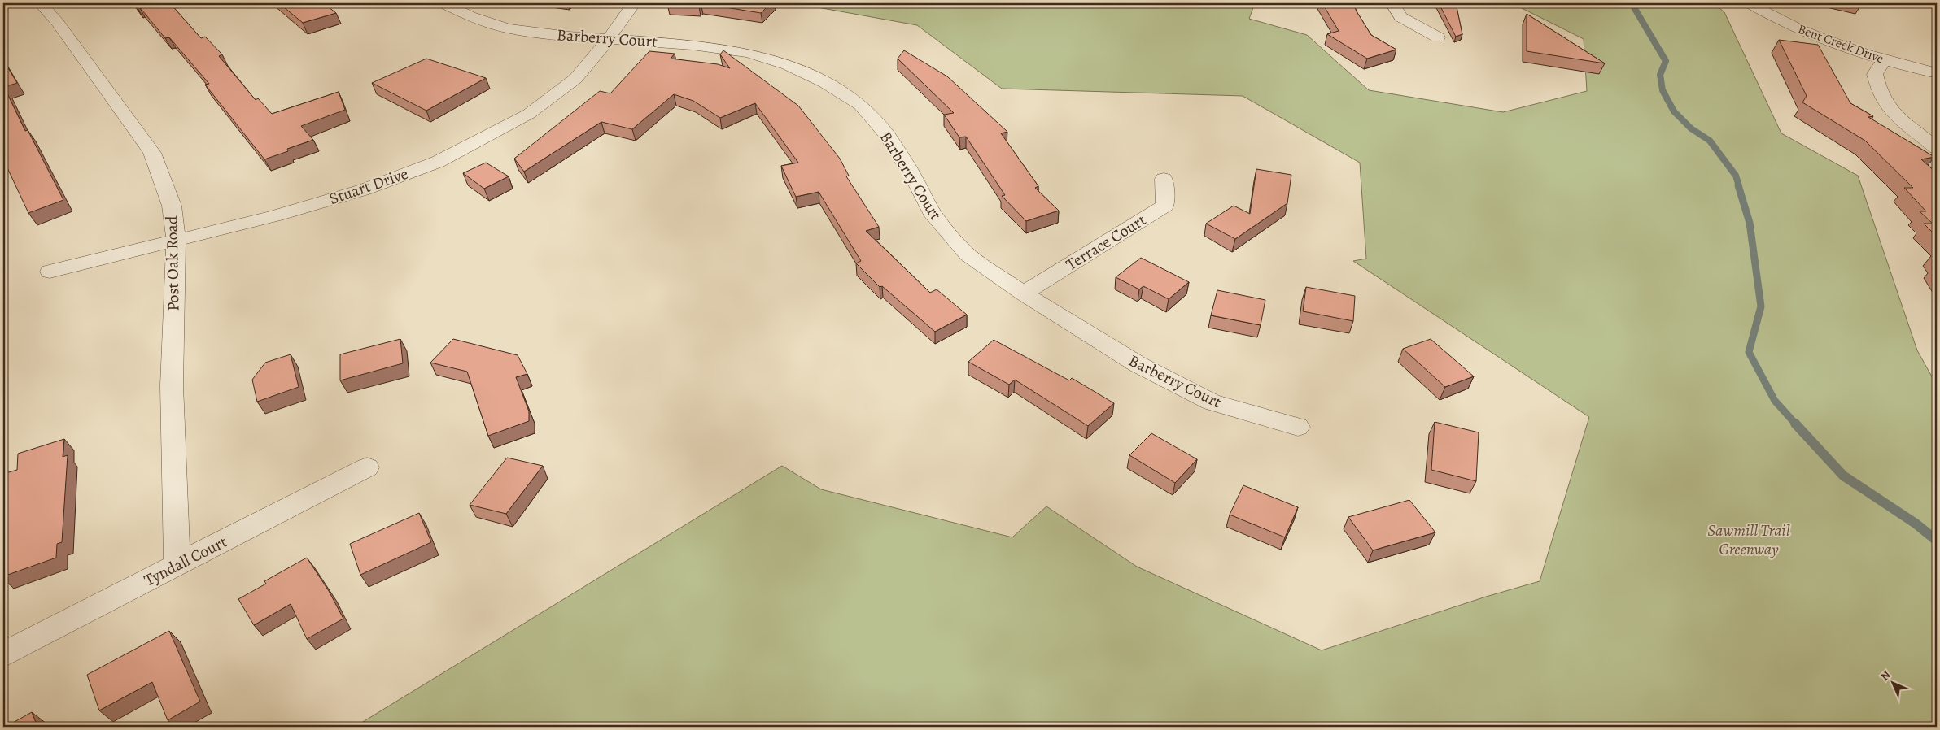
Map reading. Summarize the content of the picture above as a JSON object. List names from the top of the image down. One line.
{"streets":{"street":["Barberry Court","Bent Creek Drive","Stuart Drive","Terrace Court","Post Oak Road","Tyndall Court"]},"crossings":[["Barberry Court","Stuart Drive"],["Barberry Court","Terrace Court"],["Stuart Drive","Post Oak Road"],["Post Oak Road","Tyndall Court"]],"parks":["Sawmill Trail Greenway"],"north":"top left"}
